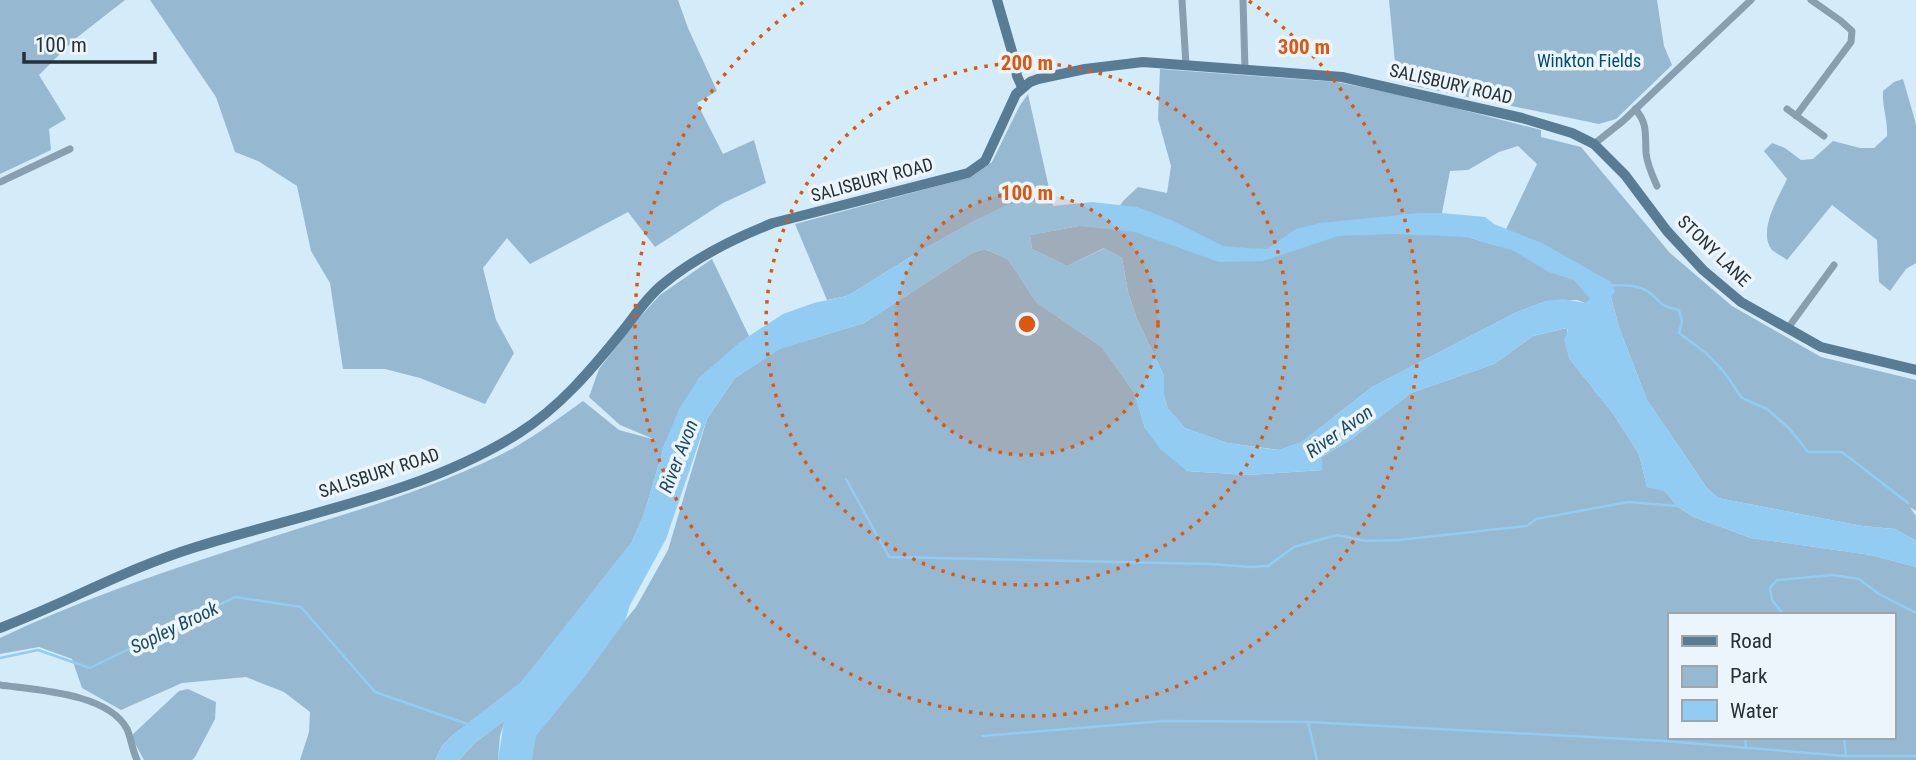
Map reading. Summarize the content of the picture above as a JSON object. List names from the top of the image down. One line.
{"streets":{"main road":["SALISBURY ROAD","STONY LANE"]},"crossings":[["SALISBURY ROAD","STONY LANE"]],"water":["River Avon","Sopley Brook"],"parks":["Winkton Fields"],"legend":["Road","Park","Water"],"scale_bar":"100 m","rings":["300 m","200 m","100 m"]}
